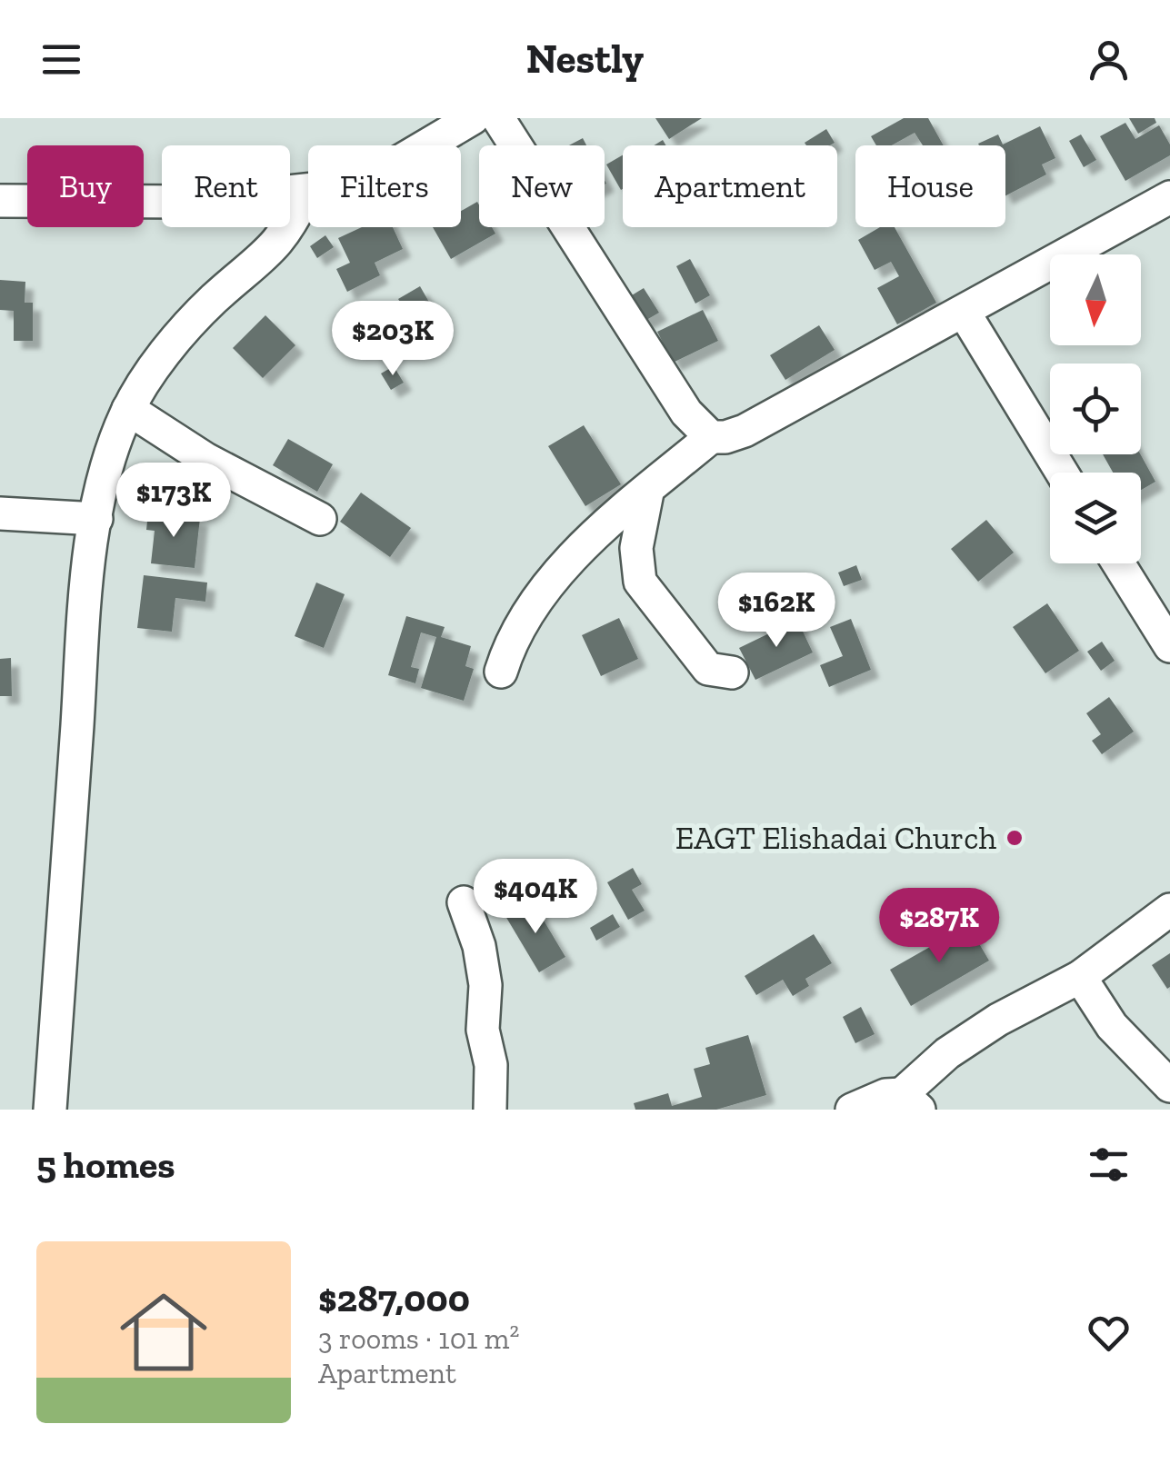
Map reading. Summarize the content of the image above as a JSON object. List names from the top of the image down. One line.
{"places":["EAGT Elishadai Church"],"north":"bottom","page":{"header":"Nestly","chip":["Buy","Rent","Filters","New","Apartment","House"],"price":["$203K","$173K","$162K","$404K","$287K"],"heading":"5 homes","list":[{"name":"$287,000","note":"3 rooms · 101 m² · Apartment"}]}}
